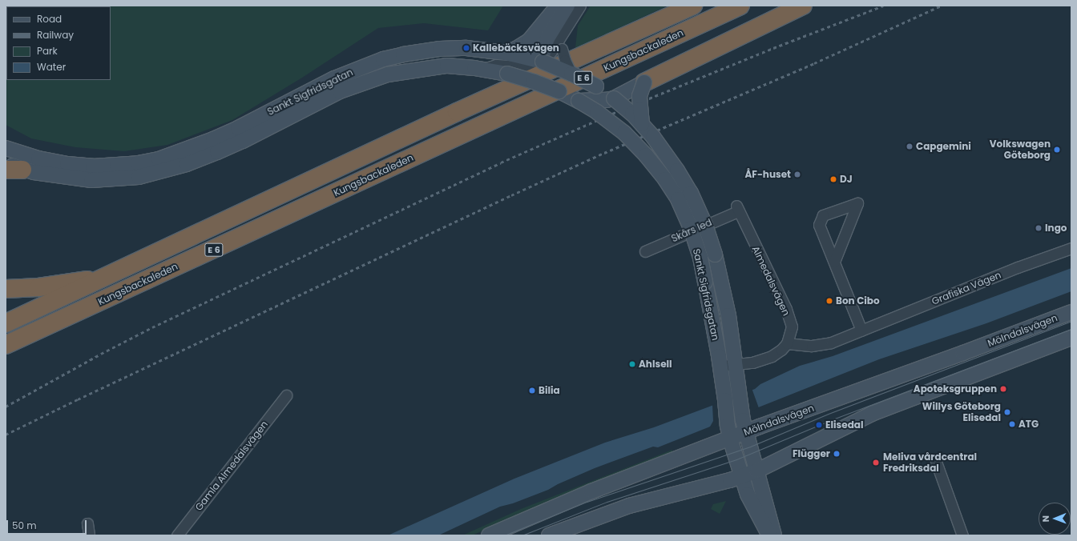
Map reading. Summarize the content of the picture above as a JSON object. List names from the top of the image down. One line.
{"streets":{"highway":["Kungsbackaleden","E 6"],"main road":["Sankt Sigfridsgatan","Mölndalsvägen"],"street":["Skårs led","Almedalsvägen","Grafiska Vägen","Gamla Almedalsvägen"]},"crossings":[["Sankt Sigfridsgatan","Mölndalsvägen"],["Skårs led","Almedalsvägen"],["Almedalsvägen","Grafiska Vägen"]],"places":["Kallebäcksvägen","Capgemini","Volkswagen Göteborg","ÅF-huset","DJ","Ingo","Bon Cibo","Ahlsell","Apoteksgruppen","Bilia","Willys Göteborg Elisedal","ATG","Elisedal","Flügger","Meliva vårdcentral Fredriksdal"],"legend":["Road","Railway","Park","Water"],"scale_bar":"50 m","north":"left"}
